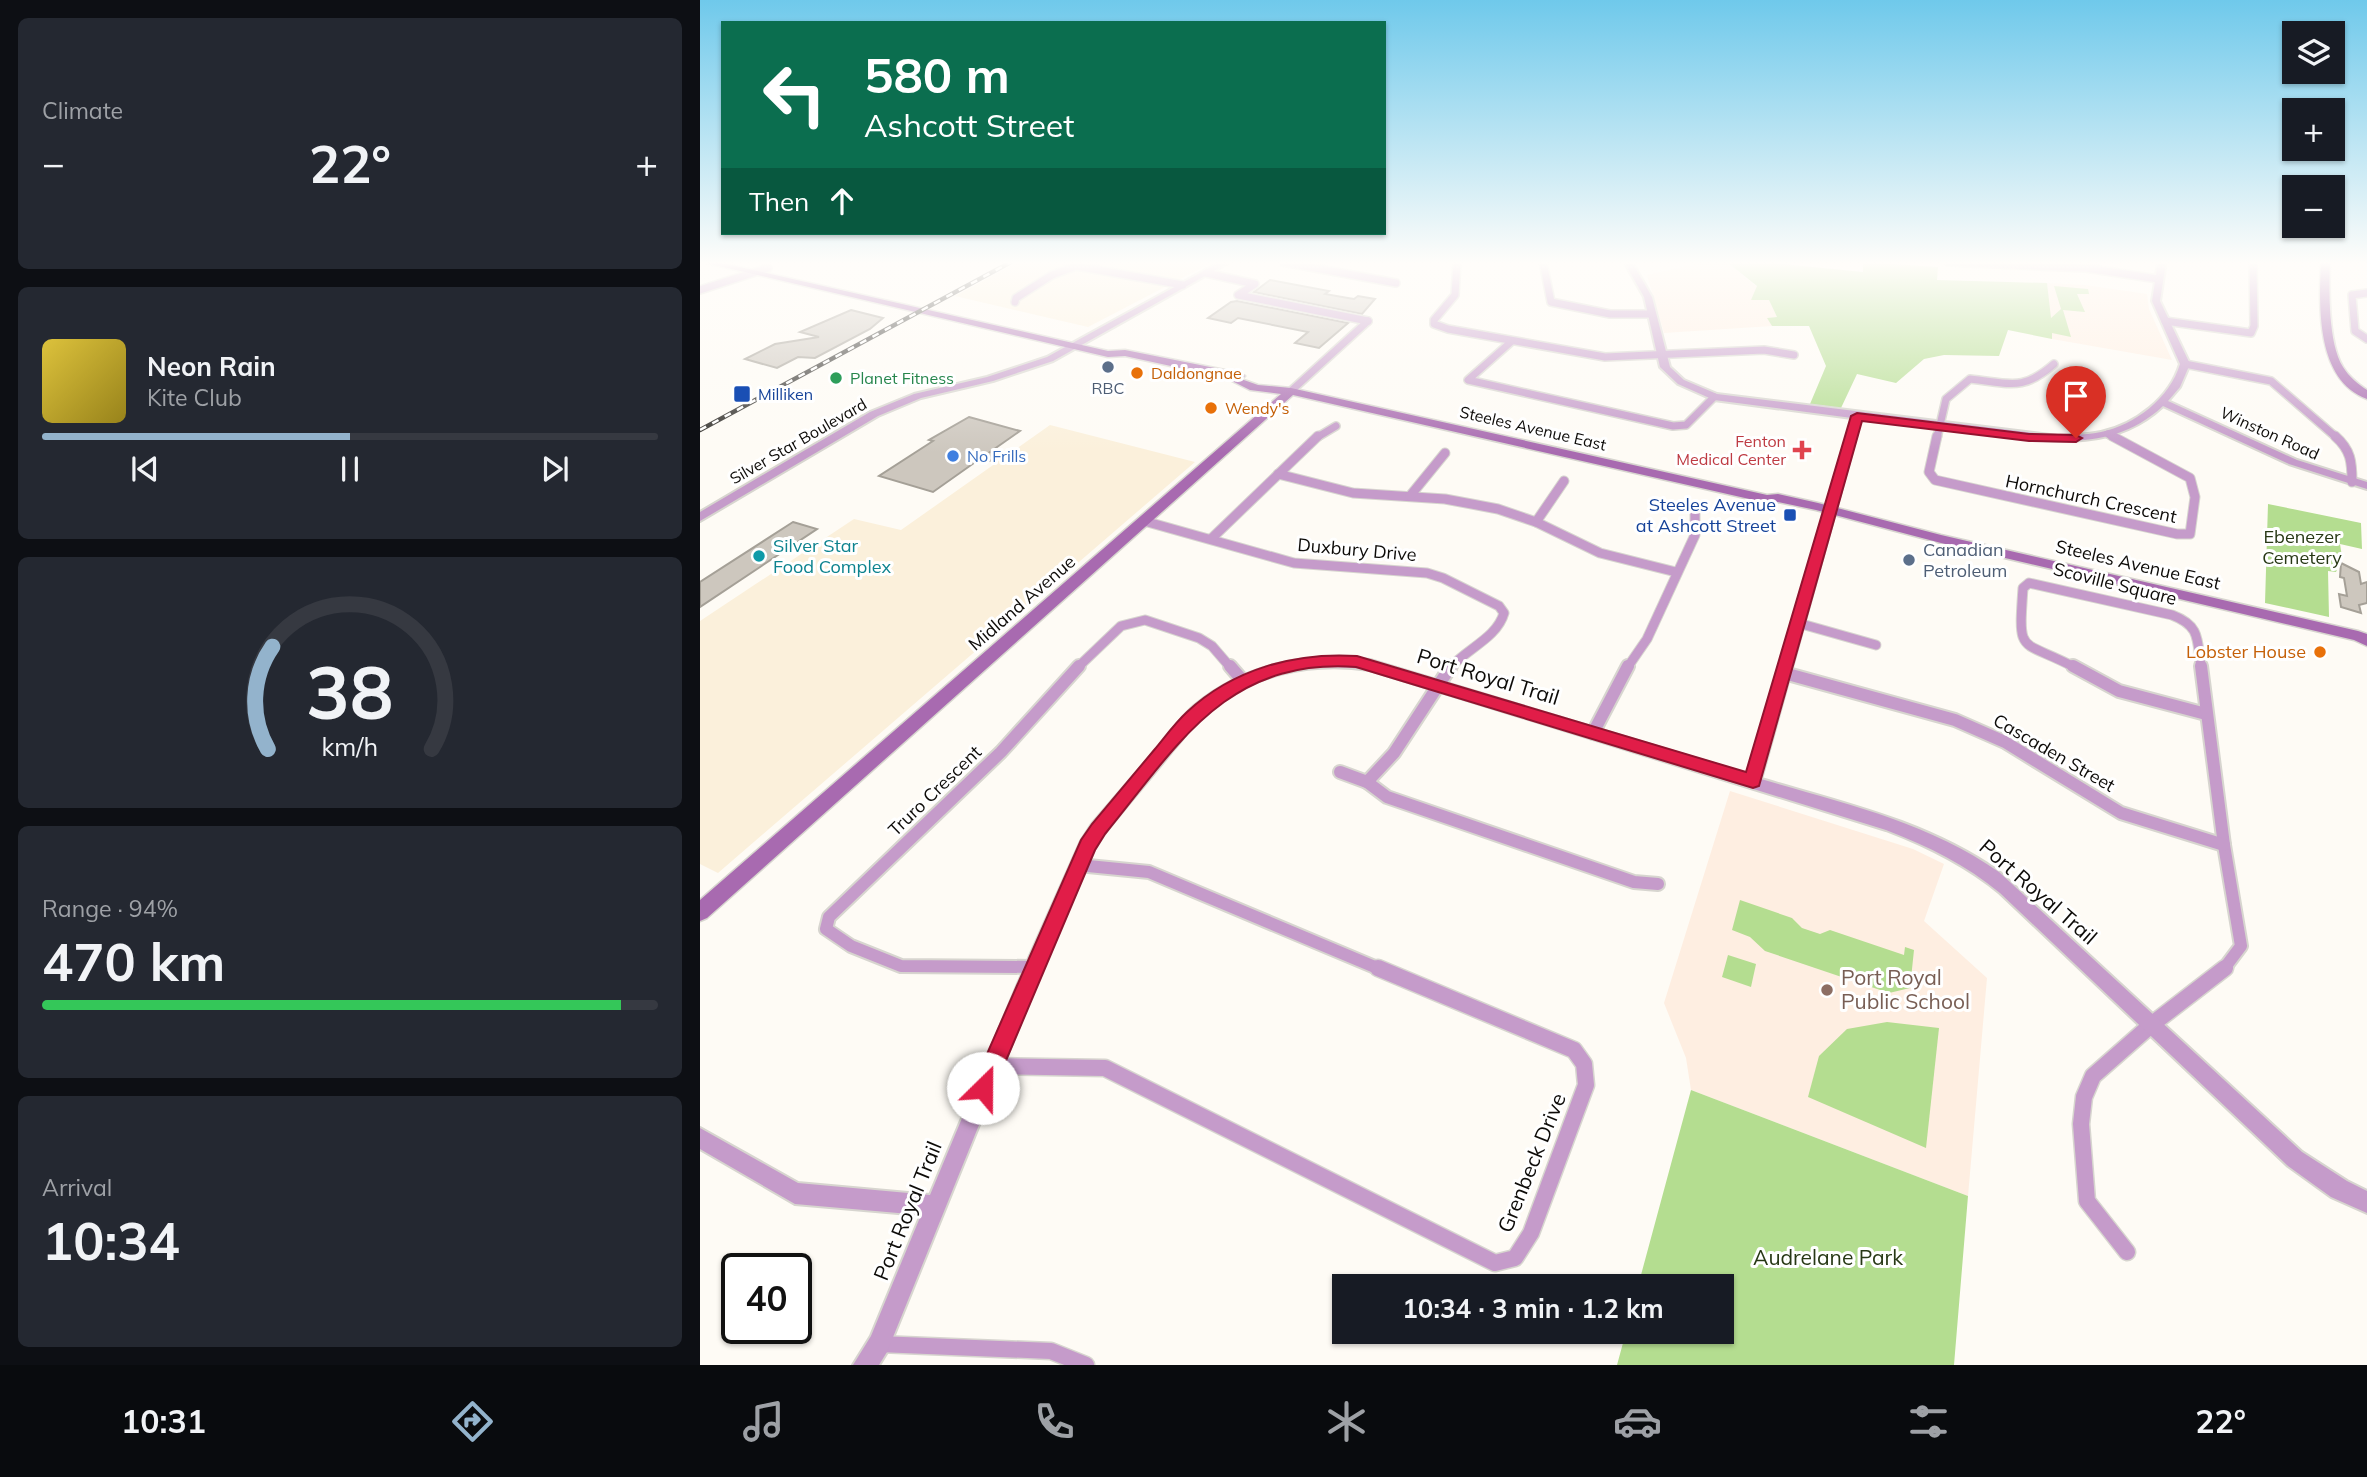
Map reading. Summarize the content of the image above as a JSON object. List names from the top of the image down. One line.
{"streets":{"main road":["Steeles Avenue East","Midland Avenue"],"street":["Winston Road","Silver Star Boulevard","Hornchurch Crescent","Duxbury Drive","Scoville Square","Port Royal Trail","Cascaden Street","Truro Crescent","Grenbeck Drive"]},"crossings":[["Steeles Avenue East","Silver Star Boulevard"],["Steeles Avenue East","Midland Avenue"],["Duxbury Drive","Midland Avenue"],["Duxbury Drive","Port Royal Trail"],["Scoville Square","Port Royal Trail"],["Scoville Square","Cascaden Street"],["Port Royal Trail","Truro Crescent"],["Port Royal Trail","Grenbeck Drive"]],"parks":["Ebenezer Cemetery","Audrelane Park"],"places":{"other":["RBC","Daldongnae","Planet Fitness","Wendy's","No Frills","Silver Star Food Complex","Canadian Petroleum","Lobster House","Port Royal Public School"],"transit":["Milliken","Steeles Avenue at Ashcott Street"],"health":["Fenton Medical Center"]},"page":{"tile":["Climate",["Range · 94%","470 km"],["Arrival","10:34"]],"map_buttons":["+","−"],"turn":["580 m","Ashcott Street"],"heat":["−","22°","+"],"then":"Then","song":["Neon Rain","Kite Club"],"limit":"40","trip":"10:34 · 3 min · 1.2 km","tabs":["10:31","22°"],"gauge":["38","km/h"]}}
